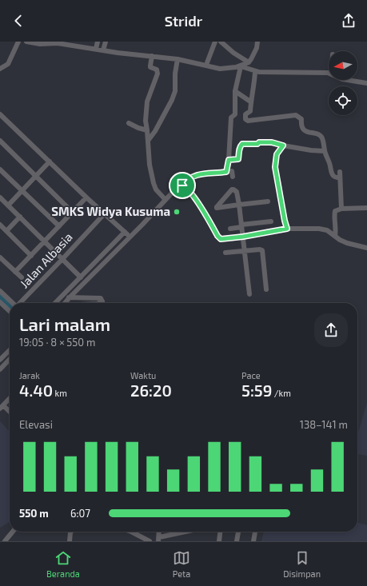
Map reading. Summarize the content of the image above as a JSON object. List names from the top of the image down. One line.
{"streets":{"street":["Jalan Albasia"]},"places":["SMKS Widya Kusuma"],"north":"left","page":{"header":"Stridr","heading":["Lari malam","19:05 · 8 × 550 m"],"stats":[["Jarak","4.40 km"],["Waktu","26:20"],["Pace","5:59 /km"]],"chart":["Elevasi","138–141 m"],"list":[{"name":"550 m","note":"6:07"}],"tabs":["Beranda","Peta","Disimpan"]}}
